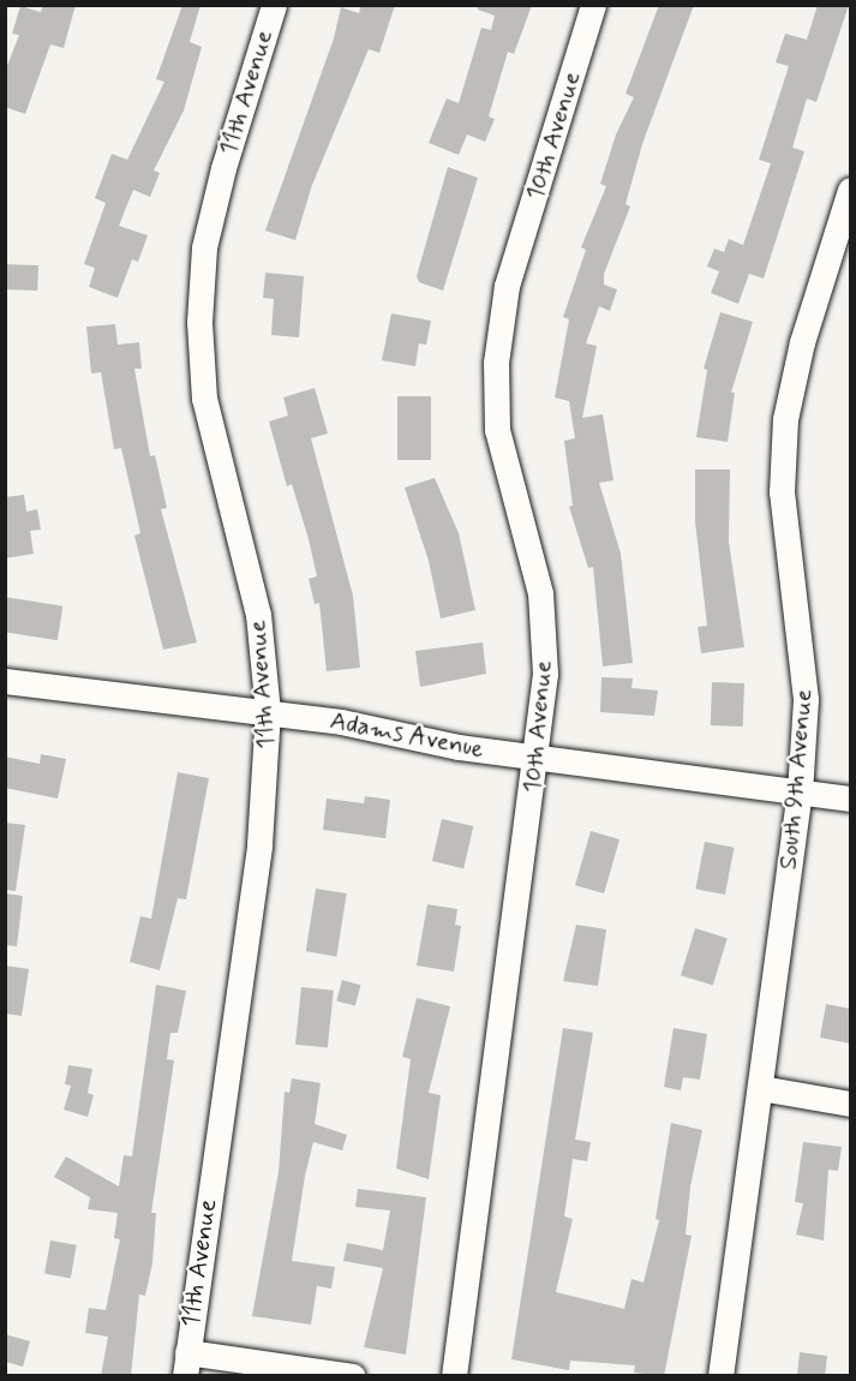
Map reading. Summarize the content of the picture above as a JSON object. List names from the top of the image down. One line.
{"streets":{"street":["11th Avenue","10th Avenue","Adams Avenue","South 9th Avenue"]},"crossings":[["11th Avenue","Adams Avenue"],["10th Avenue","Adams Avenue"],["Adams Avenue","South 9th Avenue"]]}
